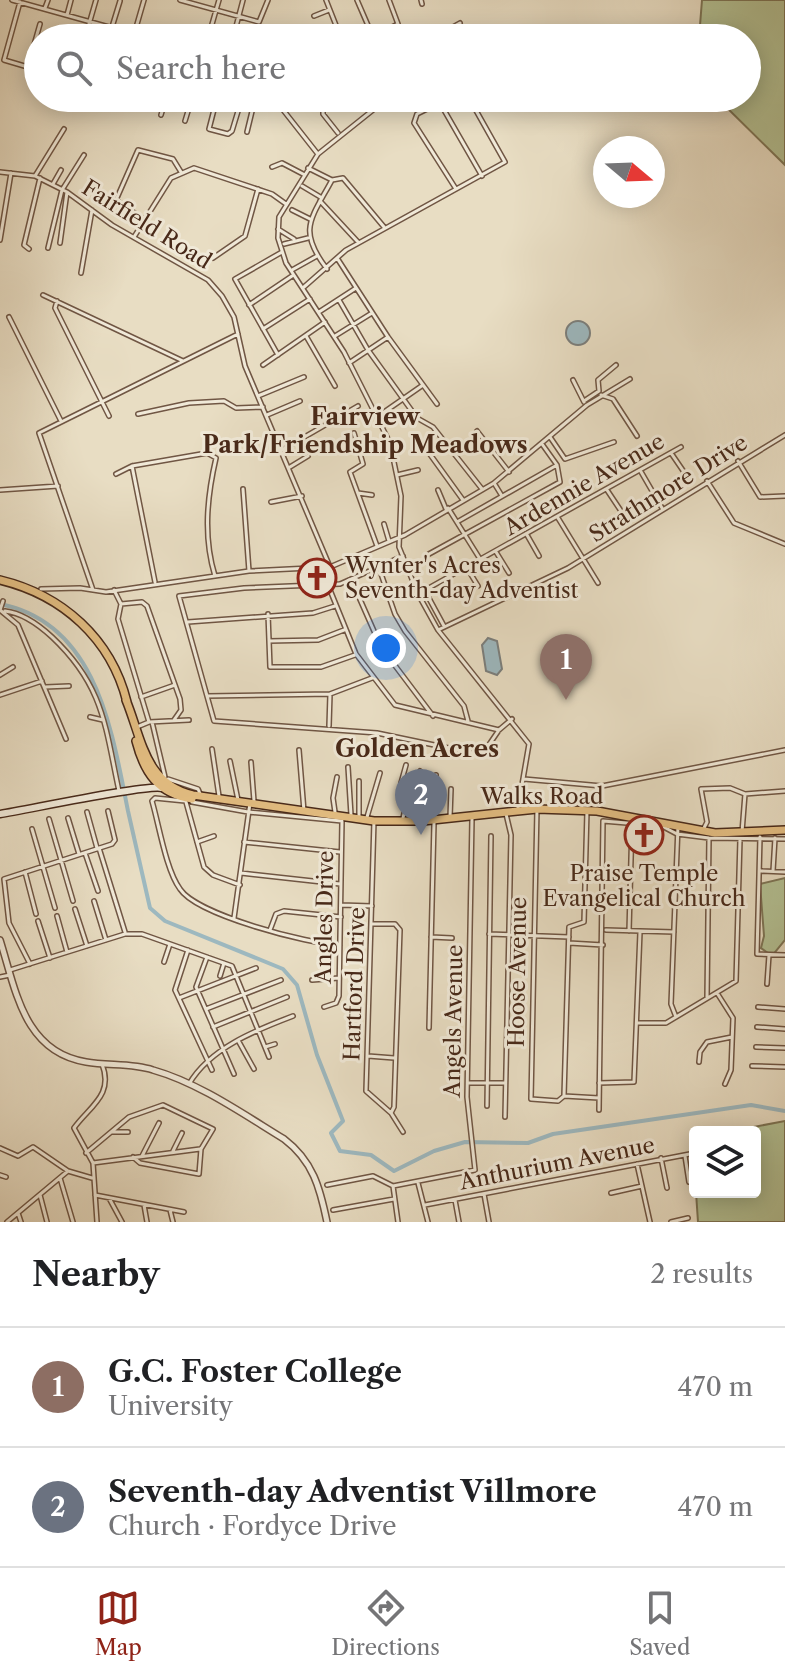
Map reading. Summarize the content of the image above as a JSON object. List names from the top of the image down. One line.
{"streets":{"main road":["Walks Road"],"street":["Fairfield Road","Ardennie Avenue","Strathmore Drive","Angles Drive","Hoose Avenue","Hartford Drive","Angels Avenue","Anthurium Avenue"]},"crossings":[["Walks Road","Angles Drive"],["Walks Road","Hoose Avenue"],["Walks Road","Hartford Drive"],["Walks Road","Angels Avenue"]],"districts":["Fairview Park/Friendship Meadows","Golden Acres"],"places":{"church":["Wynter's Acres Seventh-day Adventist","Praise Temple Evangelical Church"]},"north":"right","page":{"search":"Search here","pins":["1","2"],"heading":["Nearby","2 results"],"list":[{"mark":"1","name":"G.C. Foster College","note":"University","value":"470 m"},{"mark":"2","name":"Seventh-day Adventist Villmore","note":"Church · Fordyce Drive","value":"470 m"}],"nav":["Map","Directions","Saved"]}}
